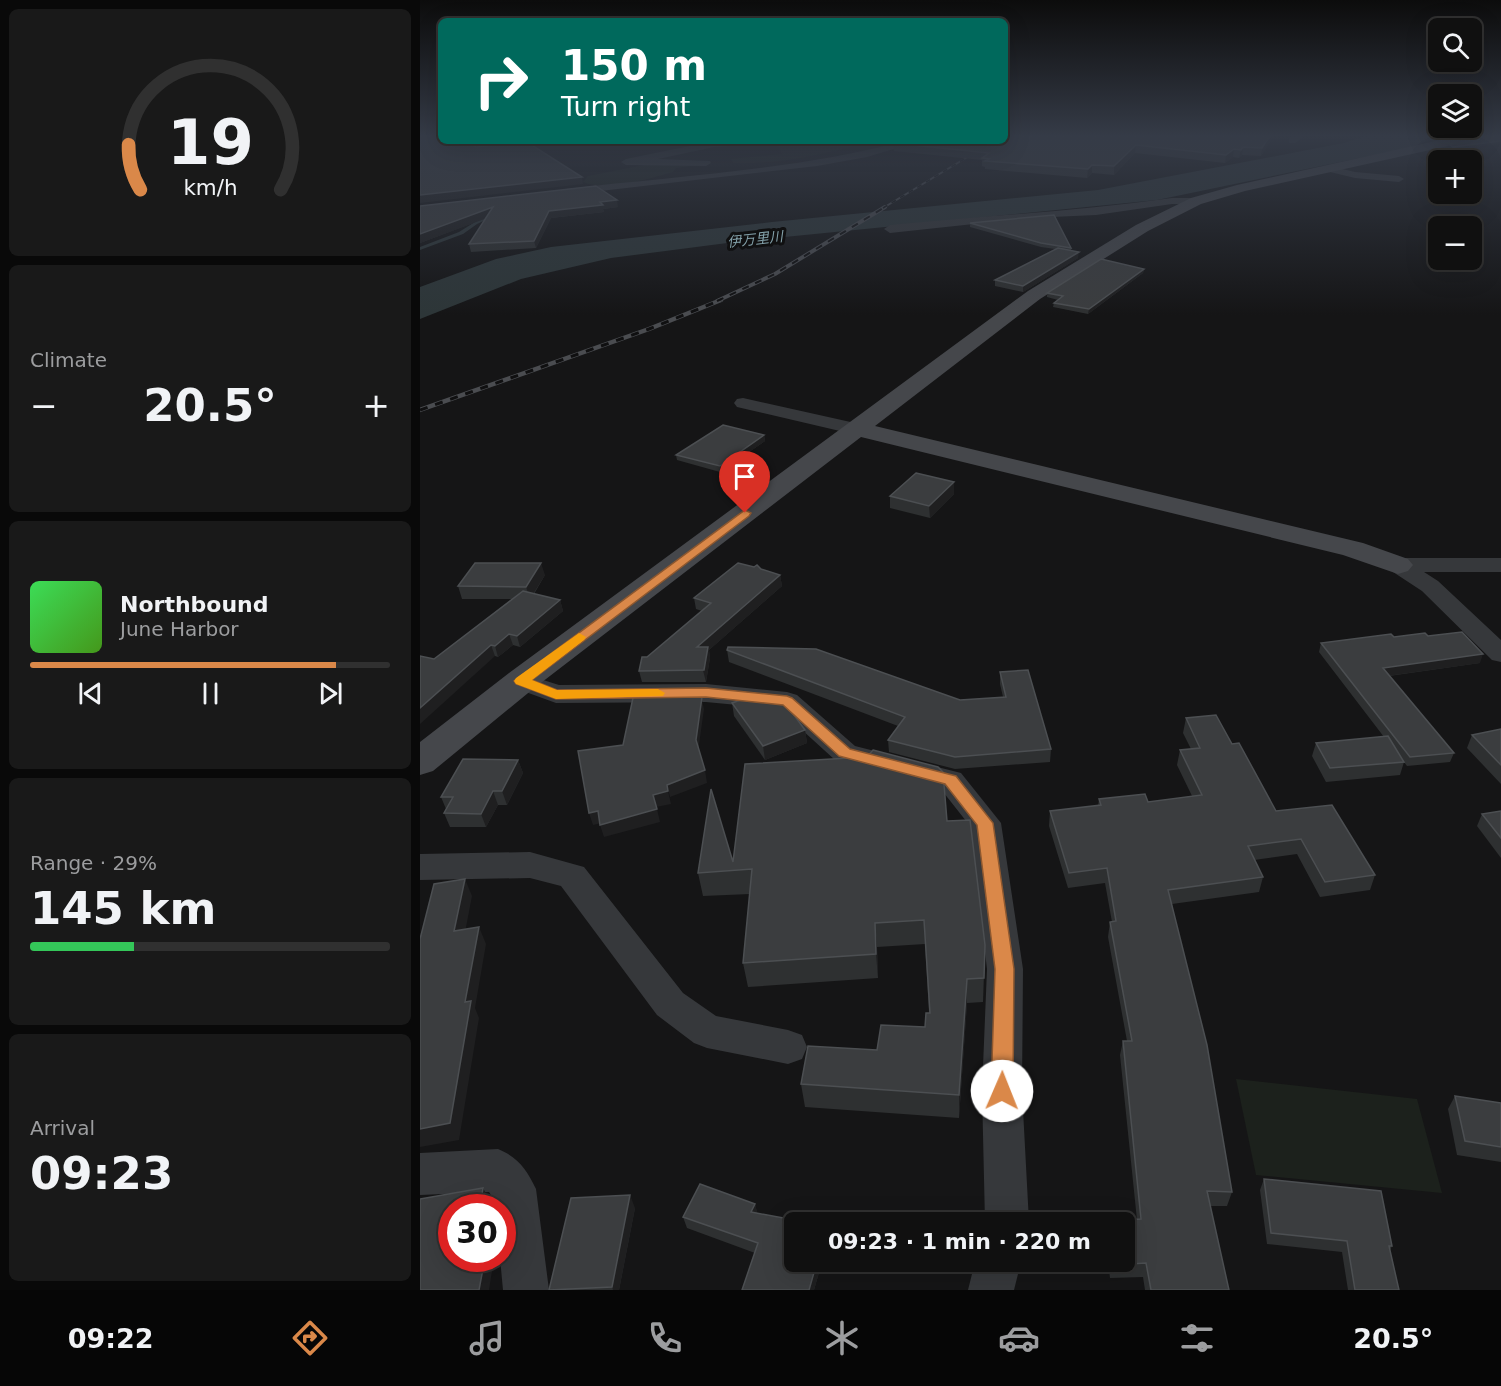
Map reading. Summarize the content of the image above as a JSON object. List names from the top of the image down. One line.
{"water":["伊万里川"],"page":{"map_buttons":["+","−"],"turn":["150 m","Turn right"],"tile":["Climate",["Range · 29%","145 km"],["Arrival","09:23"]],"heat":["−","20.5°","+"],"song":["Northbound","June Harbor"],"limit":"30","trip":"09:23 · 1 min · 220 m","tabs":["09:22","20.5°"],"gauge":["19","km/h"]}}
